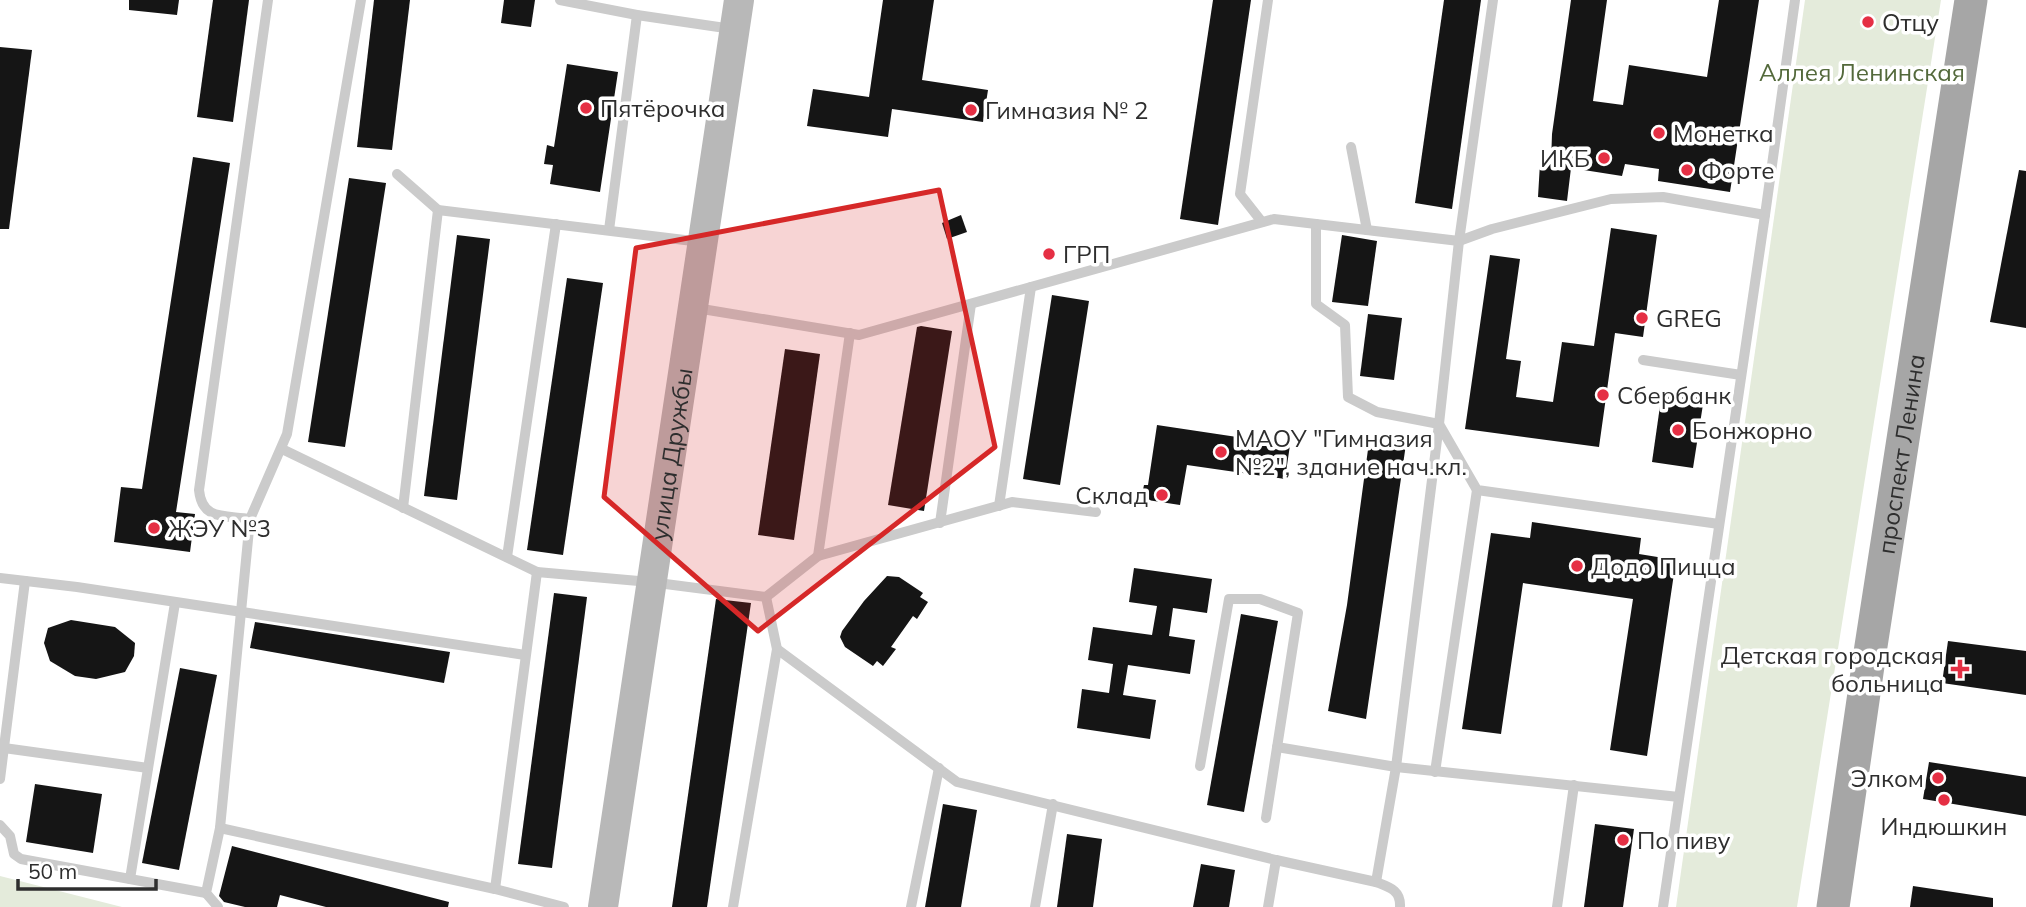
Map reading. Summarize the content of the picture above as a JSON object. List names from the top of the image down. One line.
{"streets":{"main road":["улица Дружбы","проспект Ленина"]},"parks":["Аллея Ленинская"],"places":{"other":["Отцу","Пятёрочка","Гимназия № 2","Монетка","ИКБ","Форте","ГРП","GREG","Сбербанк","Бонжорно","МАОУ \"Гимназия №2\", здание нач.кл.","Склад","ЖЭУ №3","Додо Пицца","Элком","Индюшкин","По пиву"],"health":["Детская городская больница"]},"scale_bar":"50 m"}
